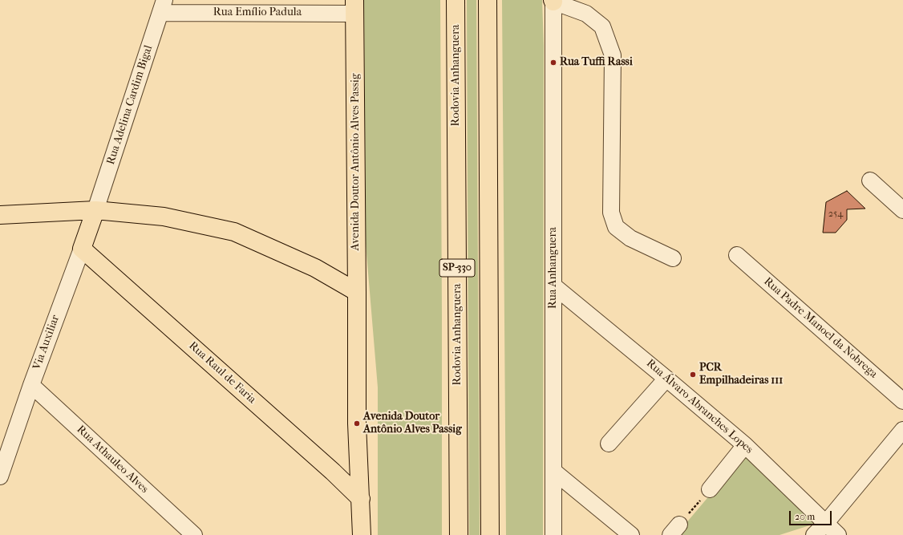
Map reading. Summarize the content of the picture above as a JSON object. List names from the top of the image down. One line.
{"streets":{"main road":["Rodovia Anhanguera","Avenida Doutor Antônio Alves Passig","SP-330","Via Auxiliar","Rua Raul de Faria"],"street":["Rua Emílio Padula","Rua Adelina Cardim Bigal","Rua Anhanguera","Rua Padre Manoel da Nobrega","Rua Álvaro Abranches Lopes","Rua Athauleo Alves"]},"crossings":[["Rua Emílio Padula","Rua Adelina Cardim Bigal"],["Rua Emílio Padula","Avenida Doutor Antônio Alves Passig"],["Rua Adelina Cardim Bigal","Via Auxiliar"],["Avenida Doutor Antônio Alves Passig","Rua Raul de Faria"],["Rua Anhanguera","Rua Álvaro Abranches Lopes"],["Via Auxiliar","Rua Raul de Faria"],["Via Auxiliar","Rua Athauleo Alves"]],"places":["Rua Tuffi Rassi","PCR Empilhadeiras 111","Avenida Doutor Antônio Alves Passig"],"house_numbers":["254"],"scale_bar":"20 m"}
